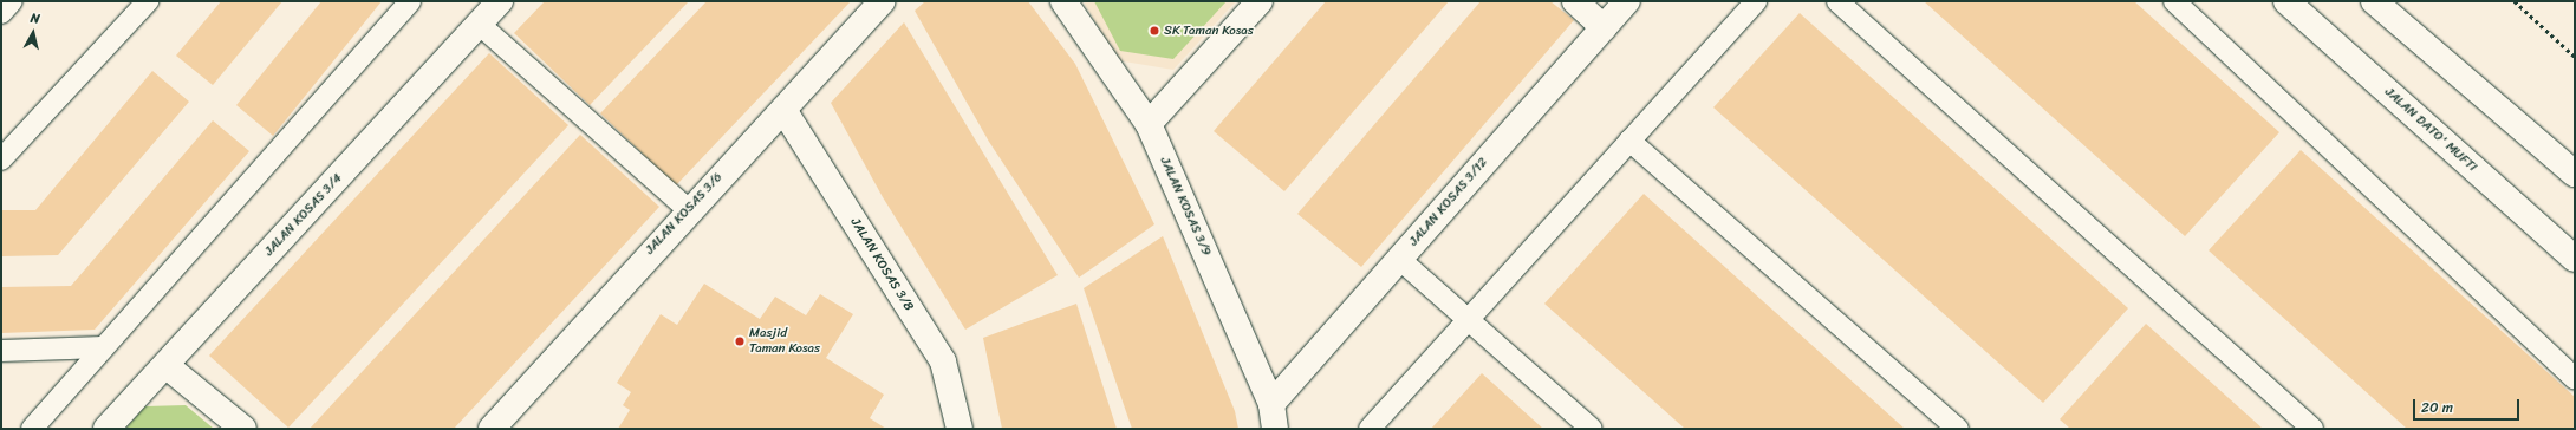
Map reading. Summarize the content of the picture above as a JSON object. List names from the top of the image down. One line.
{"streets":{"street":["JALAN DATO' MUFTI","JALAN KOSAS 3/12","JALAN KOSAS 3/9","JALAN KOSAS 3/6","JALAN KOSAS 3/4","JALAN KOSAS 3/8"]},"crossings":[["JALAN KOSAS 3/12","JALAN KOSAS 3/9"],["JALAN KOSAS 3/6","JALAN KOSAS 3/8"]],"places":["SK Taman Kosas","Masjid Taman Kosas"],"scale_bar":"20 m","north":"top"}
